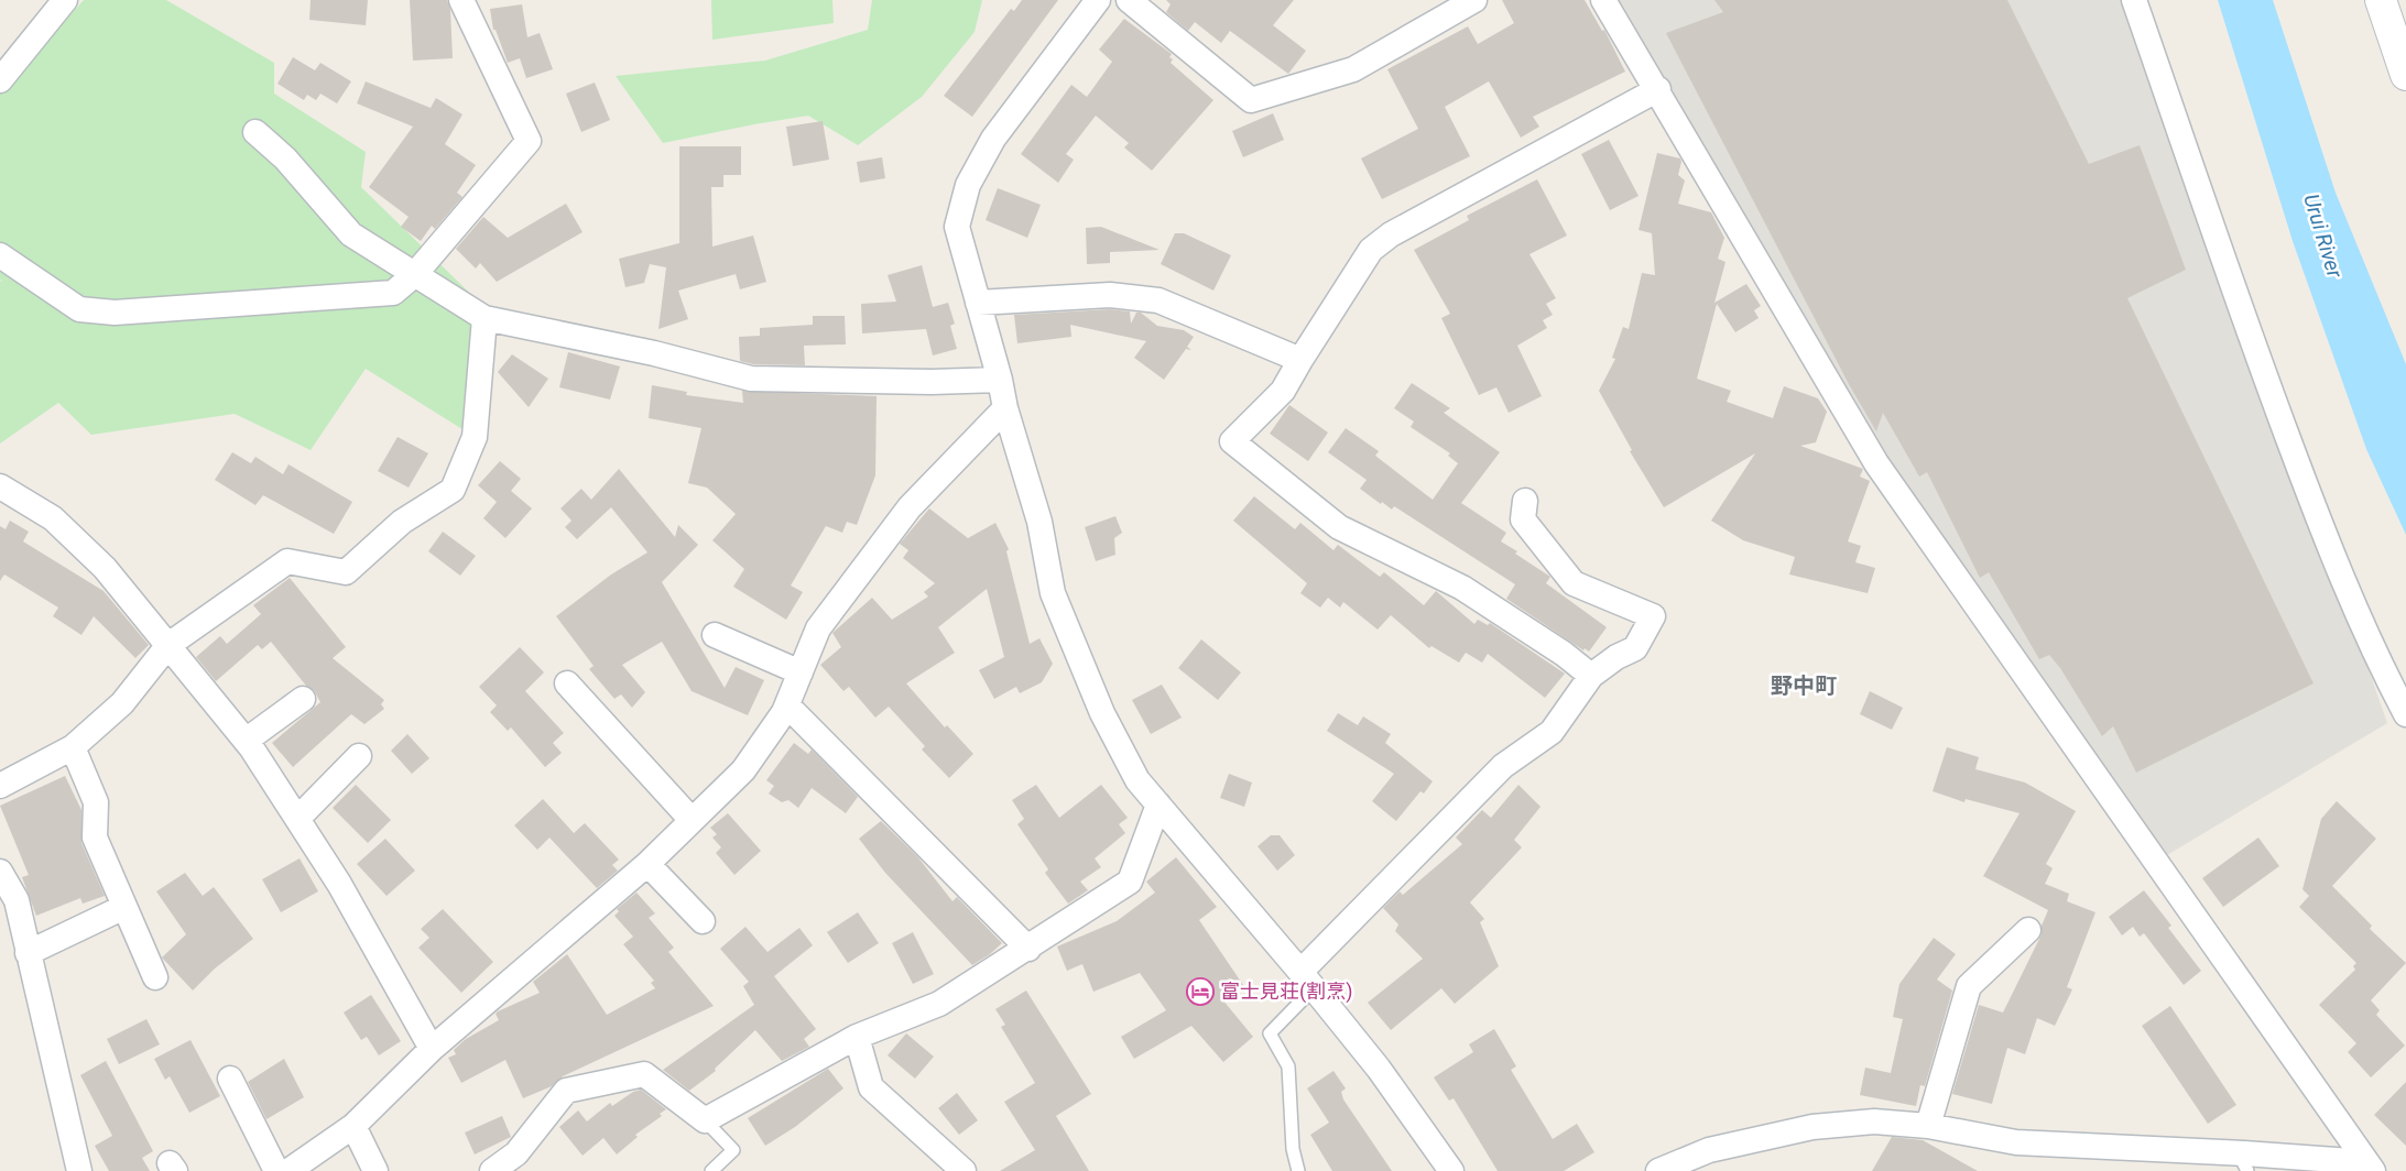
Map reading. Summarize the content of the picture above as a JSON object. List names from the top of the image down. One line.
{"districts":["野中町"],"water":["Urui River"],"places":{"hotel":["富士見荘(割烹)"]}}
